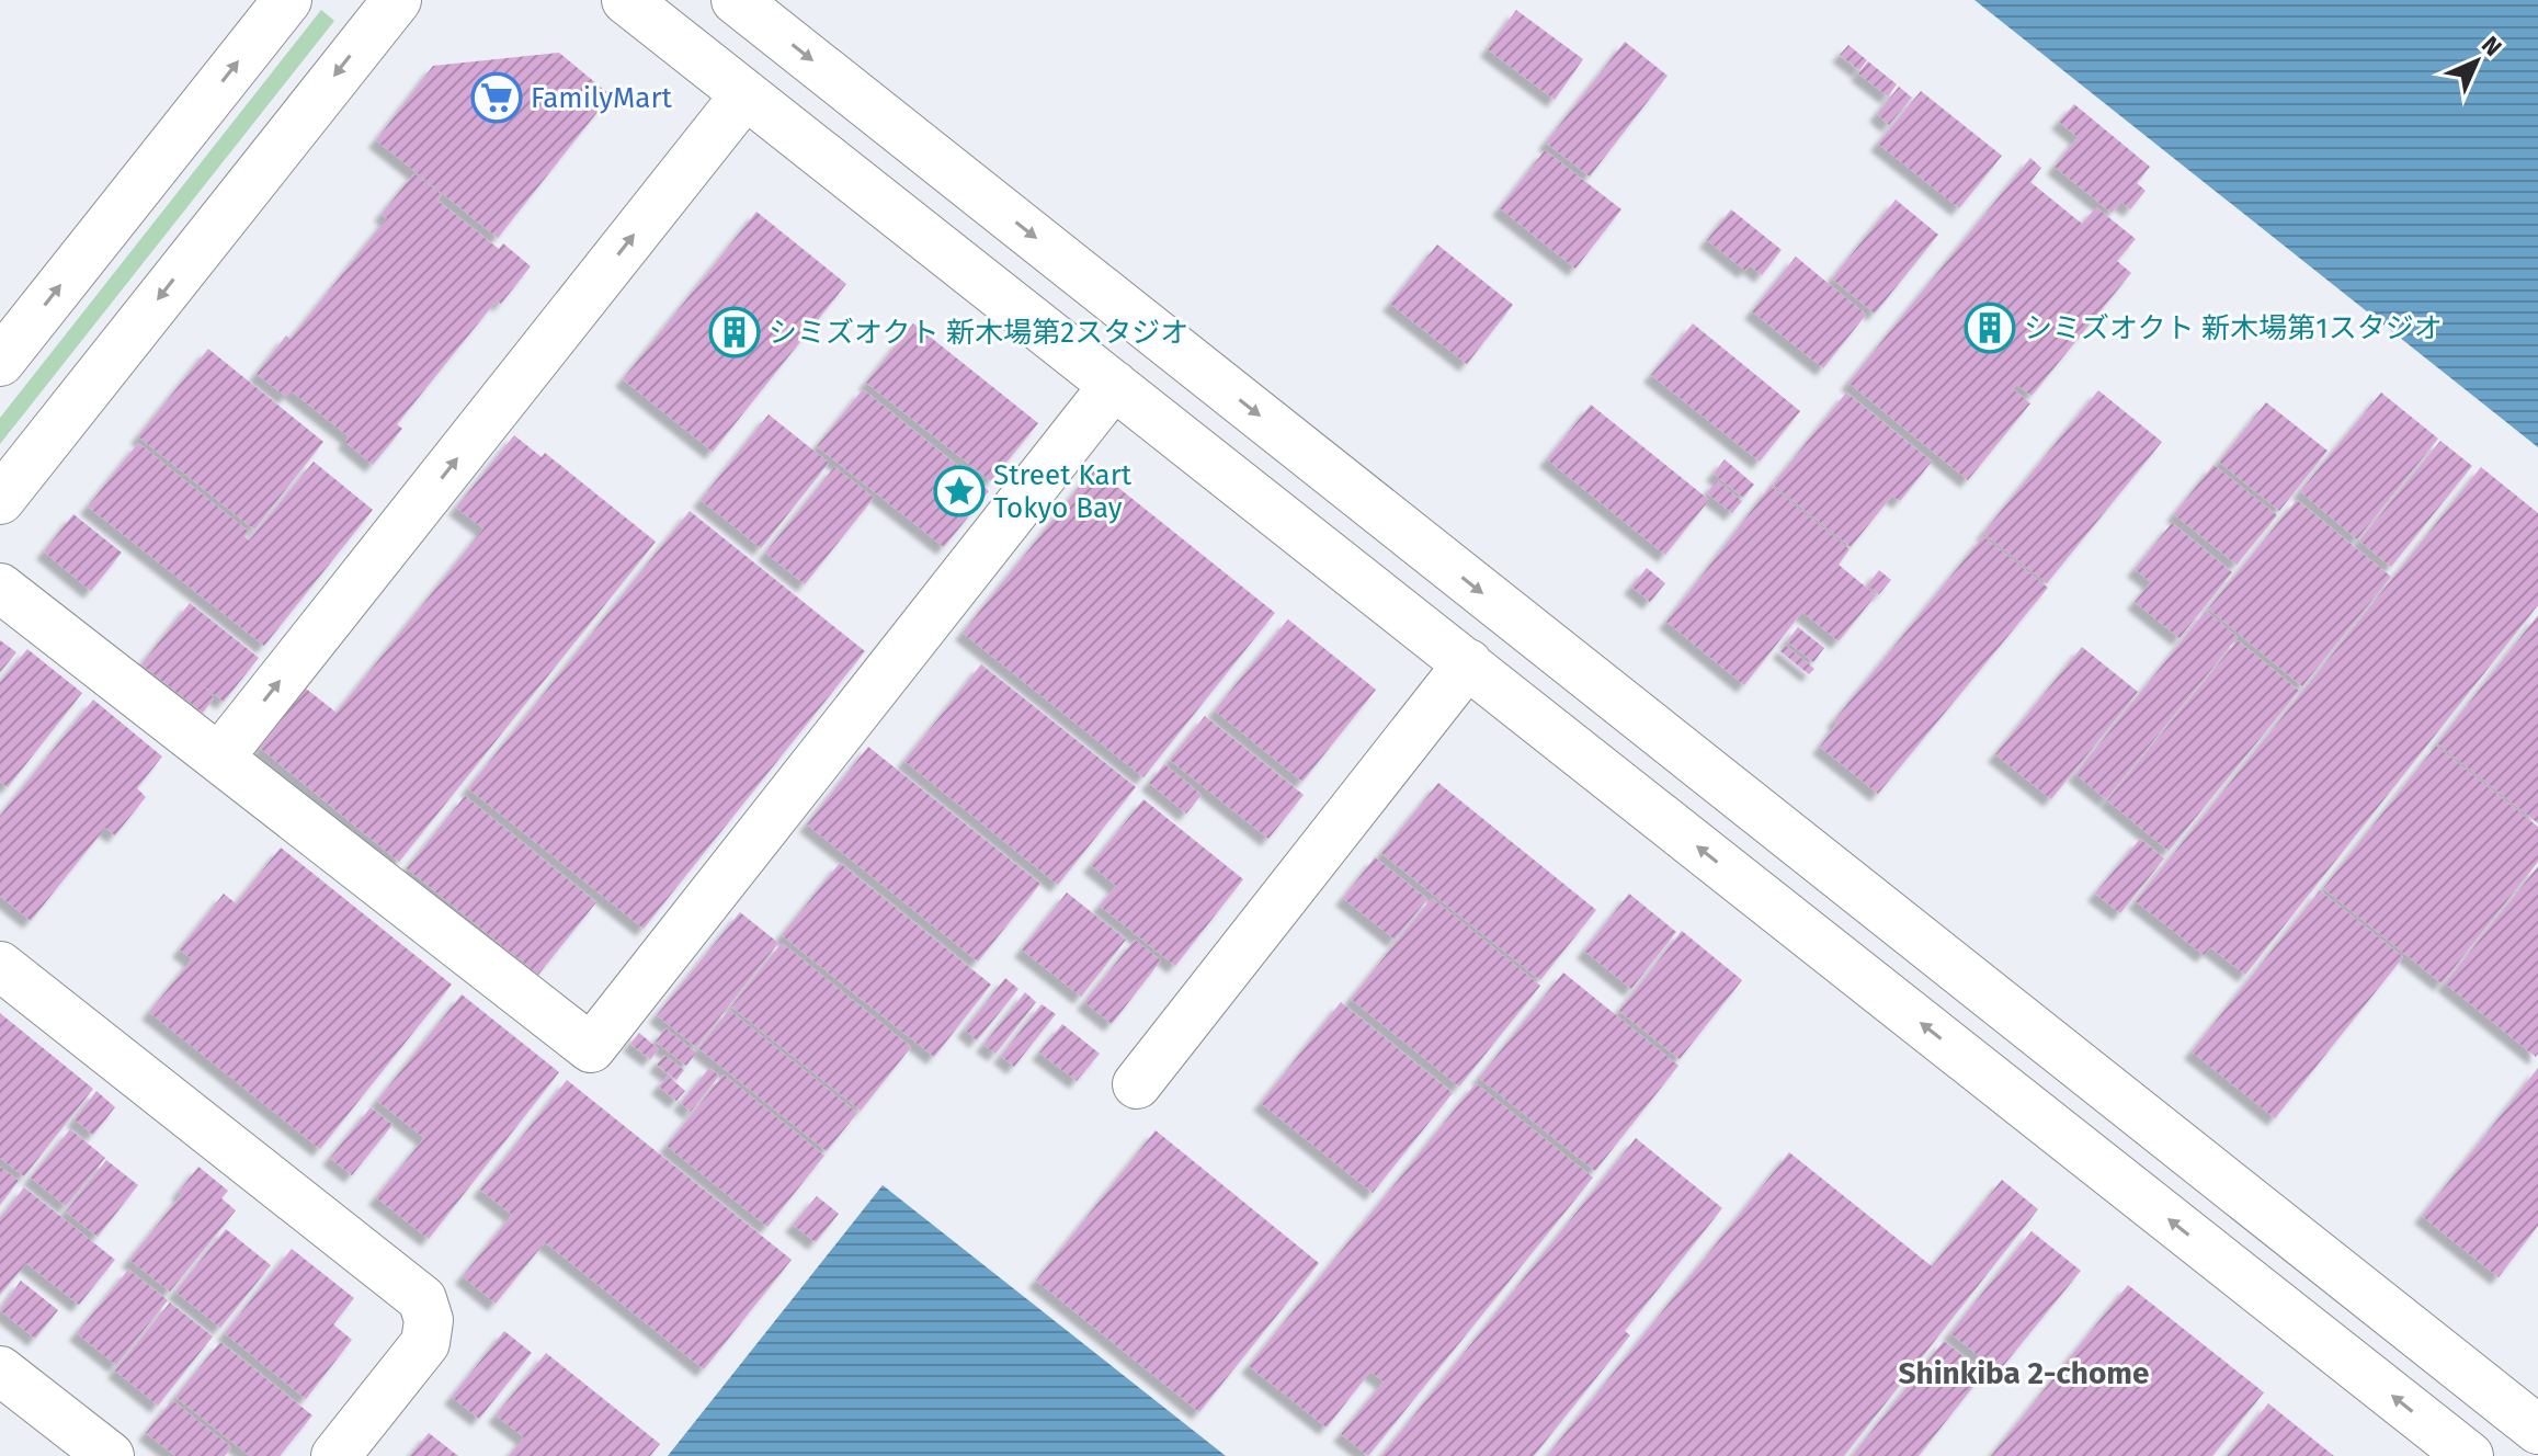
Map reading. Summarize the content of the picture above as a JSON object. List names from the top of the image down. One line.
{"districts":["Shinkiba 2-chome"],"places":{"supermarket":["FamilyMart"],"building":["シミズオクト 新木場第1スタジオ","シミズオクト 新木場第2スタジオ"],"place":["Street Kart Tokyo Bay"]},"north":"top right"}
